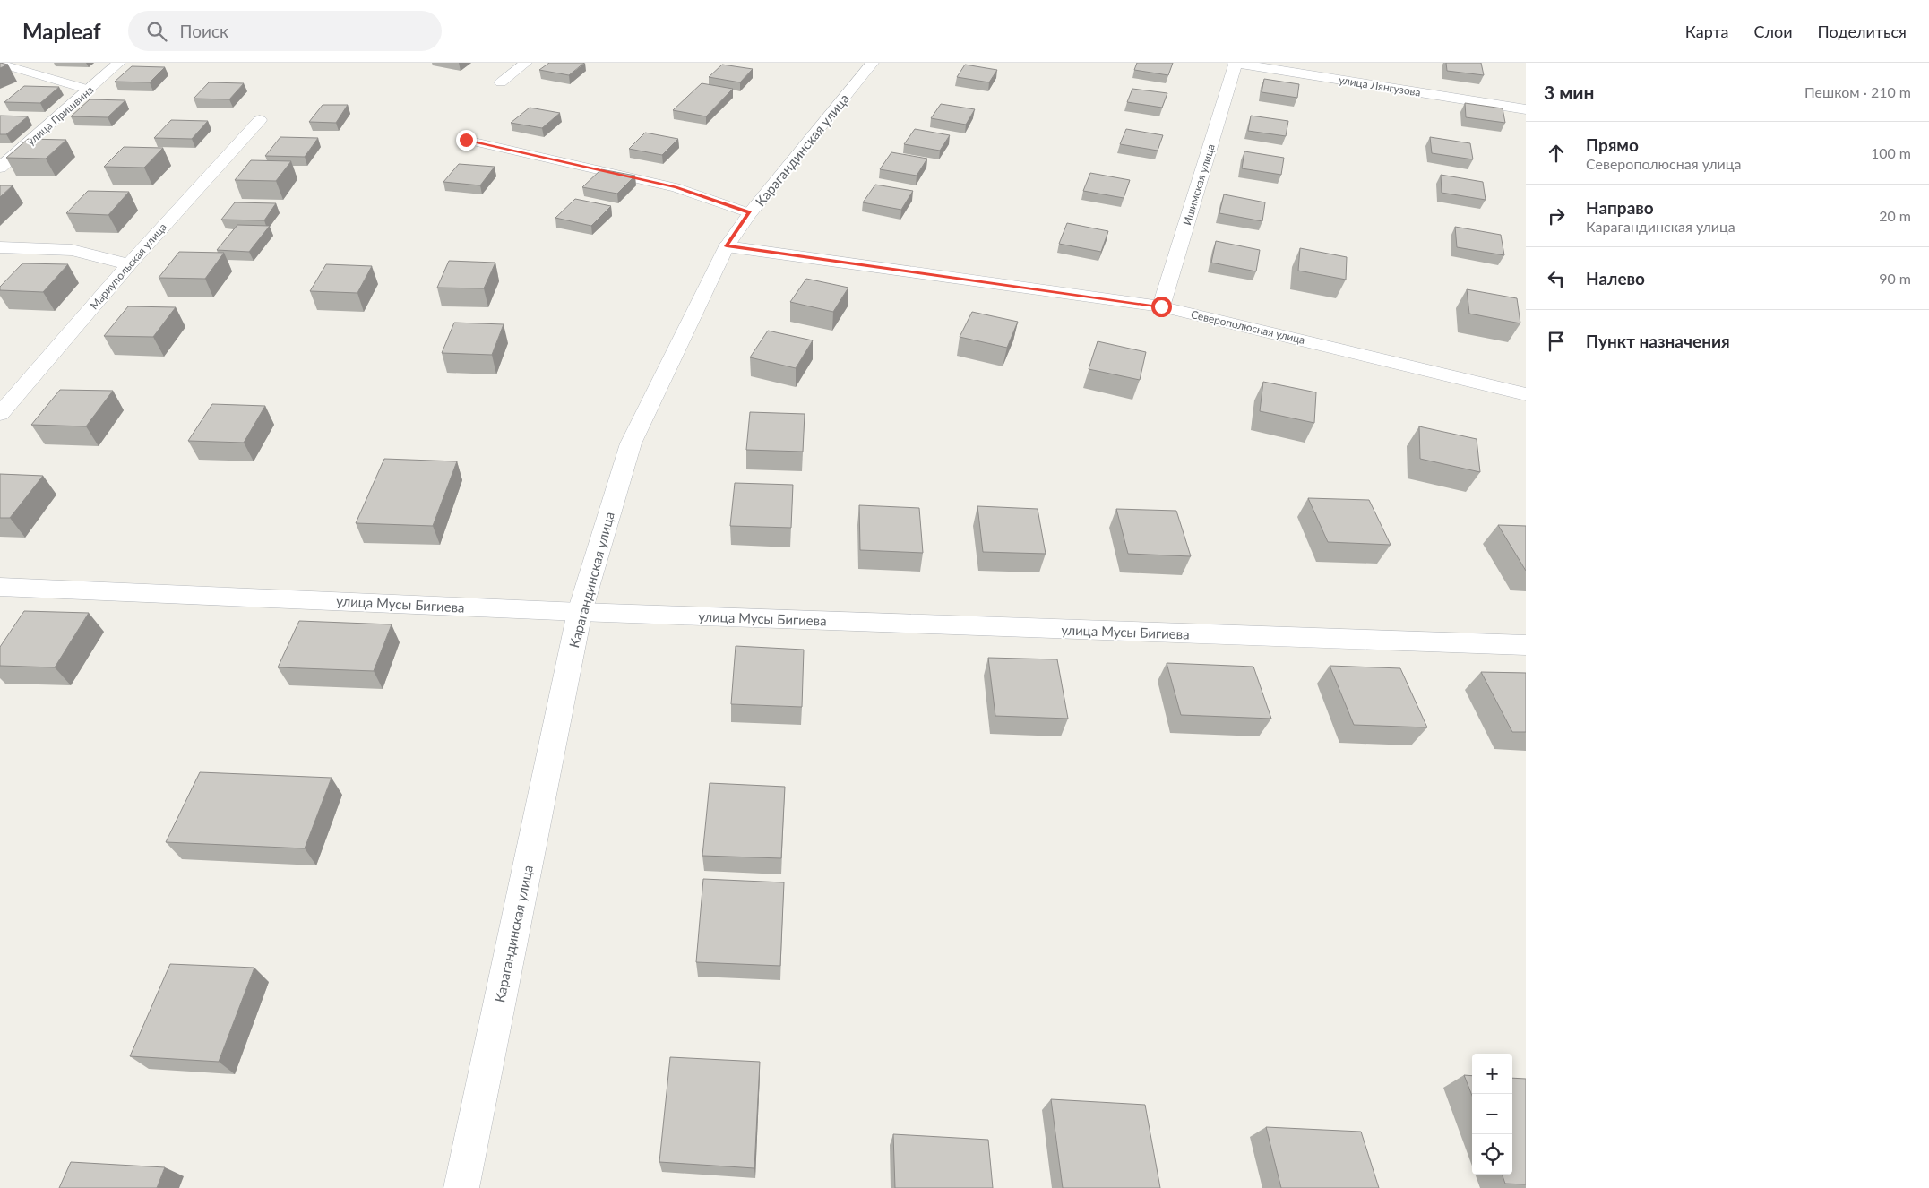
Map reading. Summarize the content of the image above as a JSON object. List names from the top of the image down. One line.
{"streets":{"street":["улица Лянгузова","улица Пришвина","Карагандинская улица","Ишимская улица","Мариупольская улица","Северополюсная улица","улица Мусы Бигиева"]},"crossings":[["улица Лянгузова","Ишимская улица"],["Карагандинская улица","Северополюсная улица"],["Карагандинская улица","улица Мусы Бигиева"],["Ишимская улица","Северополюсная улица"]],"page":{"header":"Mapleaf","search":"Поиск","nav":["Карта","Слои","Поделиться"],"heading":["3 мин","Пешком · 210 m"],"list":[["Прямо","Северополюсная улица","100 m"],["Направо","Карагандинская улица","20 m"],["Налево","90 m"],"Пункт назначения"],"map_buttons":["+","−"]}}
